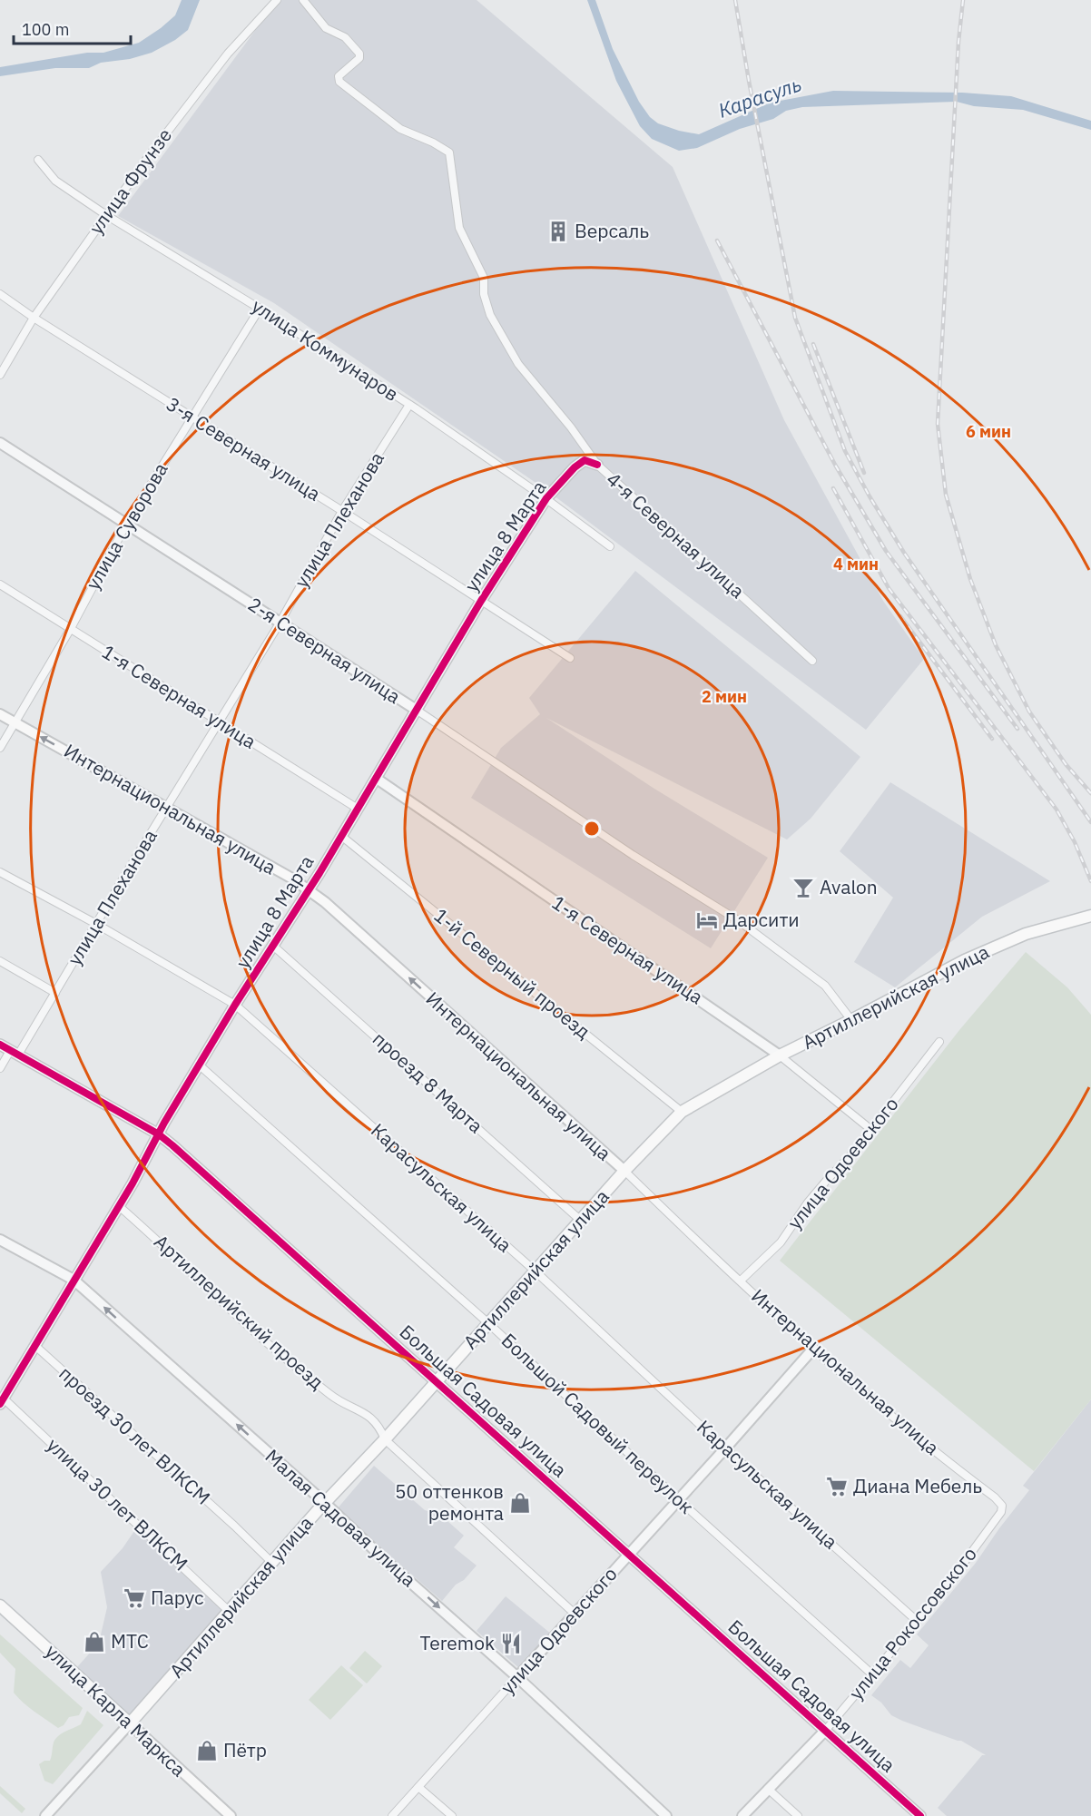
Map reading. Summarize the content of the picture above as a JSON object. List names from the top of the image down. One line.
{"streets":{"main road":["Интернациональная улица","Артиллерийская улица","улица Карла Маркса"],"street":["улица Фрунзе","улица Коммунаров","3-я Северная улица","улица Плеханова","улица Суворова","4-я Северная улица","улица 8 Марта","2-я Северная улица","1-я Северная улица","1-й Северный проезд","проезд 8 Марта","улица Одоевского","Карасульская улица","Артиллерийский проезд","Большая Садовая улица","Большой Садовый переулок","проезд 30 лет ВЛКСМ","улица 30 лет ВЛКСМ","Малая Садовая улица","улица Рокоссовского"]},"crossings":[["улица Фрунзе","улица Коммунаров"],["улица Фрунзе","3-я Северная улица"],["улица Коммунаров","улица Плеханова"],["улица Коммунаров","улица Суворова"],["улица Коммунаров","улица 8 Марта"],["3-я Северная улица","улица Плеханова"],["3-я Северная улица","улица Суворова"],["3-я Северная улица","улица 8 Марта"],["улица Плеханова","2-я Северная улица"],["улица Плеханова","1-я Северная улица"],["улица Плеханова","Интернациональная улица"],["улица Плеханова","Карасульская улица"],["улица Плеханова","Большая Садовая улица"],["улица Суворова","2-я Северная улица"],["улица Суворова","1-я Северная улица"],["улица Суворова","Интернациональная улица"],["улица 8 Марта","2-я Северная улица"],["улица 8 Марта","1-я Северная улица"],["улица 8 Марта","Интернациональная улица"],["улица 8 Марта","1-й Северный проезд"],["улица 8 Марта","проезд 8 Марта"],["улица 8 Марта","Карасульская улица"],["улица 8 Марта","Артиллерийский проезд"],["улица 8 Марта","Большая Садовая улица"],["улица 8 Марта","Большой Садовый переулок"],["улица 8 Марта","проезд 30 лет ВЛКСМ"],["улица 8 Марта","улица 30 лет ВЛКСМ"],["улица 8 Марта","Малая Садовая улица"],["2-я Северная улица","Артиллерийская улица"],["1-я Северная улица","Артиллерийская улица"],["1-я Северная улица","улица Одоевского"],["Интернациональная улица","Артиллерийская улица"],["Интернациональная улица","улица Одоевского"],["Интернациональная улица","улица Рокоссовского"],["1-й Северный проезд","Артиллерийская улица"],["Артиллерийская улица","проезд 8 Марта"],["Артиллерийская улица","Карасульская улица"],["Артиллерийская улица","Артиллерийский проезд"],["Артиллерийская улица","Большая Садовая улица"],["Артиллерийская улица","Большой Садовый переулок"],["Артиллерийская улица","проезд 30 лет ВЛКСМ"],["Артиллерийская улица","улица 30 лет ВЛКСМ"],["Артиллерийская улица","Малая Садовая улица"],["Артиллерийская улица","улица Карла Маркса"],["улица Одоевского","Карасульская улица"],["улица Одоевского","Артиллерийский проезд"],["улица Одоевского","Большая Садовая улица"],["улица Одоевского","Большой Садовый переулок"],["улица Одоевского","Малая Садовая улица"],["Карасульская улица","улица Рокоссовского"],["Большая Садовая улица","улица Рокоссовского"],["Большой Садовый переулок","улица Рокоссовского"]],"one_way":["Интернациональная улица"],"water":["Карасуль"],"places":{"building":["Версаль"],"bar":["Avalon"],"hotel":["Дарсити"],"supermarket":["Диана Мебель","Парус"],"shop":["50 оттенков ремонта","МТС","Пётр"],"restaurant":["Teremok"]},"scale_bar":"100 m","rings":["6 мин","4 мин","2 мин"]}
